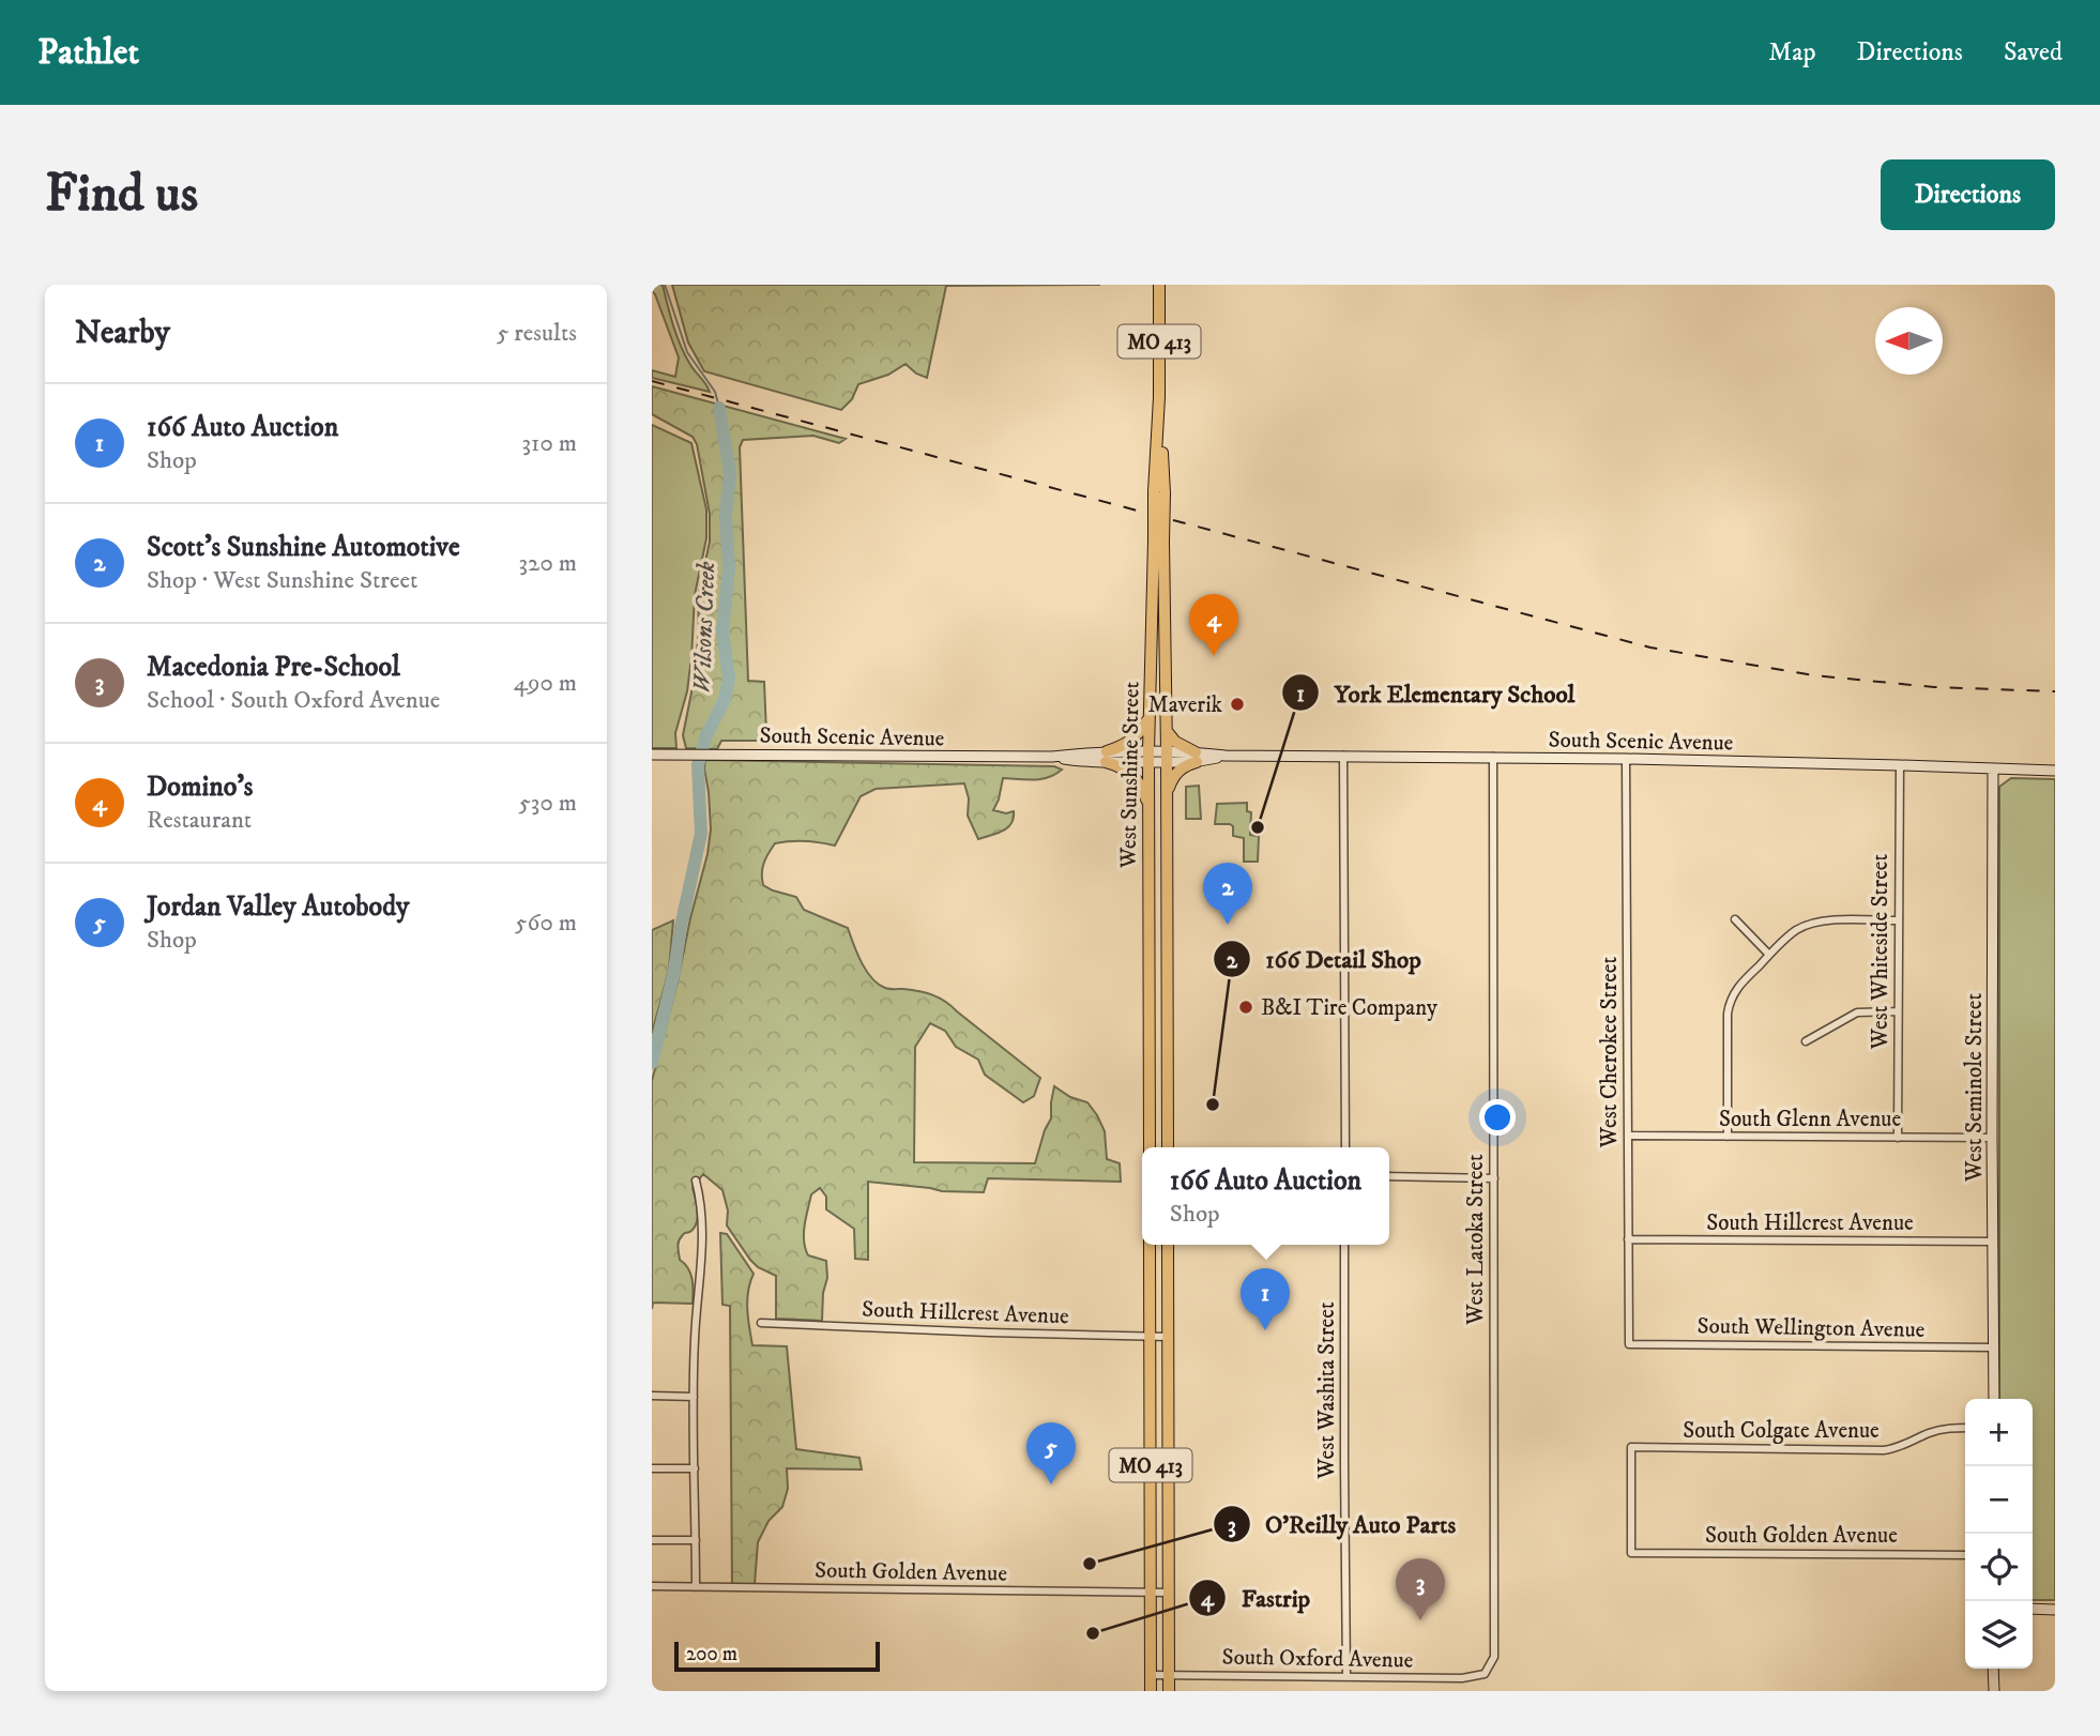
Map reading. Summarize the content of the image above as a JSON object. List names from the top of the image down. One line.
{"streets":{"main road":["MO 413","South Scenic Avenue","West Sunshine Street","West Seminole Street"],"street":["West Whiteside Street","West Cherokee Street","South Glenn Avenue","South Hillcrest Avenue","West Latoka Street","South Wellington Avenue","West Washita Street","South Colgate Avenue","South Golden Avenue","South Oxford Avenue"]},"crossings":[["MO 413","South Hillcrest Avenue"],["MO 413","South Golden Avenue"],["MO 413","South Oxford Avenue"],["South Scenic Avenue","West Sunshine Street"],["South Scenic Avenue","West Whiteside Street"],["South Scenic Avenue","West Cherokee Street"],["South Scenic Avenue","West Seminole Street"],["South Scenic Avenue","West Latoka Street"],["West Whiteside Street","South Glenn Avenue"],["West Cherokee Street","South Glenn Avenue"],["West Cherokee Street","South Hillcrest Avenue"],["West Cherokee Street","South Wellington Avenue"],["West Seminole Street","South Glenn Avenue"],["West Seminole Street","South Hillcrest Avenue"],["West Seminole Street","South Wellington Avenue"],["West Latoka Street","South Oxford Avenue"],["West Washita Street","South Oxford Avenue"],["South Colgate Avenue","South Golden Avenue"]],"water":["Wilsons Creek"],"places":["Maverik","York Elementary School","B&I Tire Company","166 Detail Shop","O'Reilly Auto Parts","Fastrip"],"scale_bar":"200 m","north":"left","page":{"header":"Pathlet","nav":["Map","Directions","Saved"],"buttons":"Directions","title":"Find us","heading":["Nearby","5 results"],"list":[{"mark":"1","name":"166 Auto Auction","note":"Shop","value":"310 m"},{"mark":"2","name":"Scott's Sunshine Automotive","note":"Shop · West Sunshine Street","value":"320 m"},{"mark":"3","name":"Macedonia Pre-School","note":"School · South Oxford Avenue","value":"490 m"},{"mark":"4","name":"Domino's","note":"Restaurant","value":"530 m"},{"mark":"5","name":"Jordan Valley Autobody","note":"Shop","value":"560 m"}],"pins":["4","2","1","5","3"],"popup":["166 Auto Auction","Shop"],"map_buttons":["+","−"],"scale":"200 m"}}
